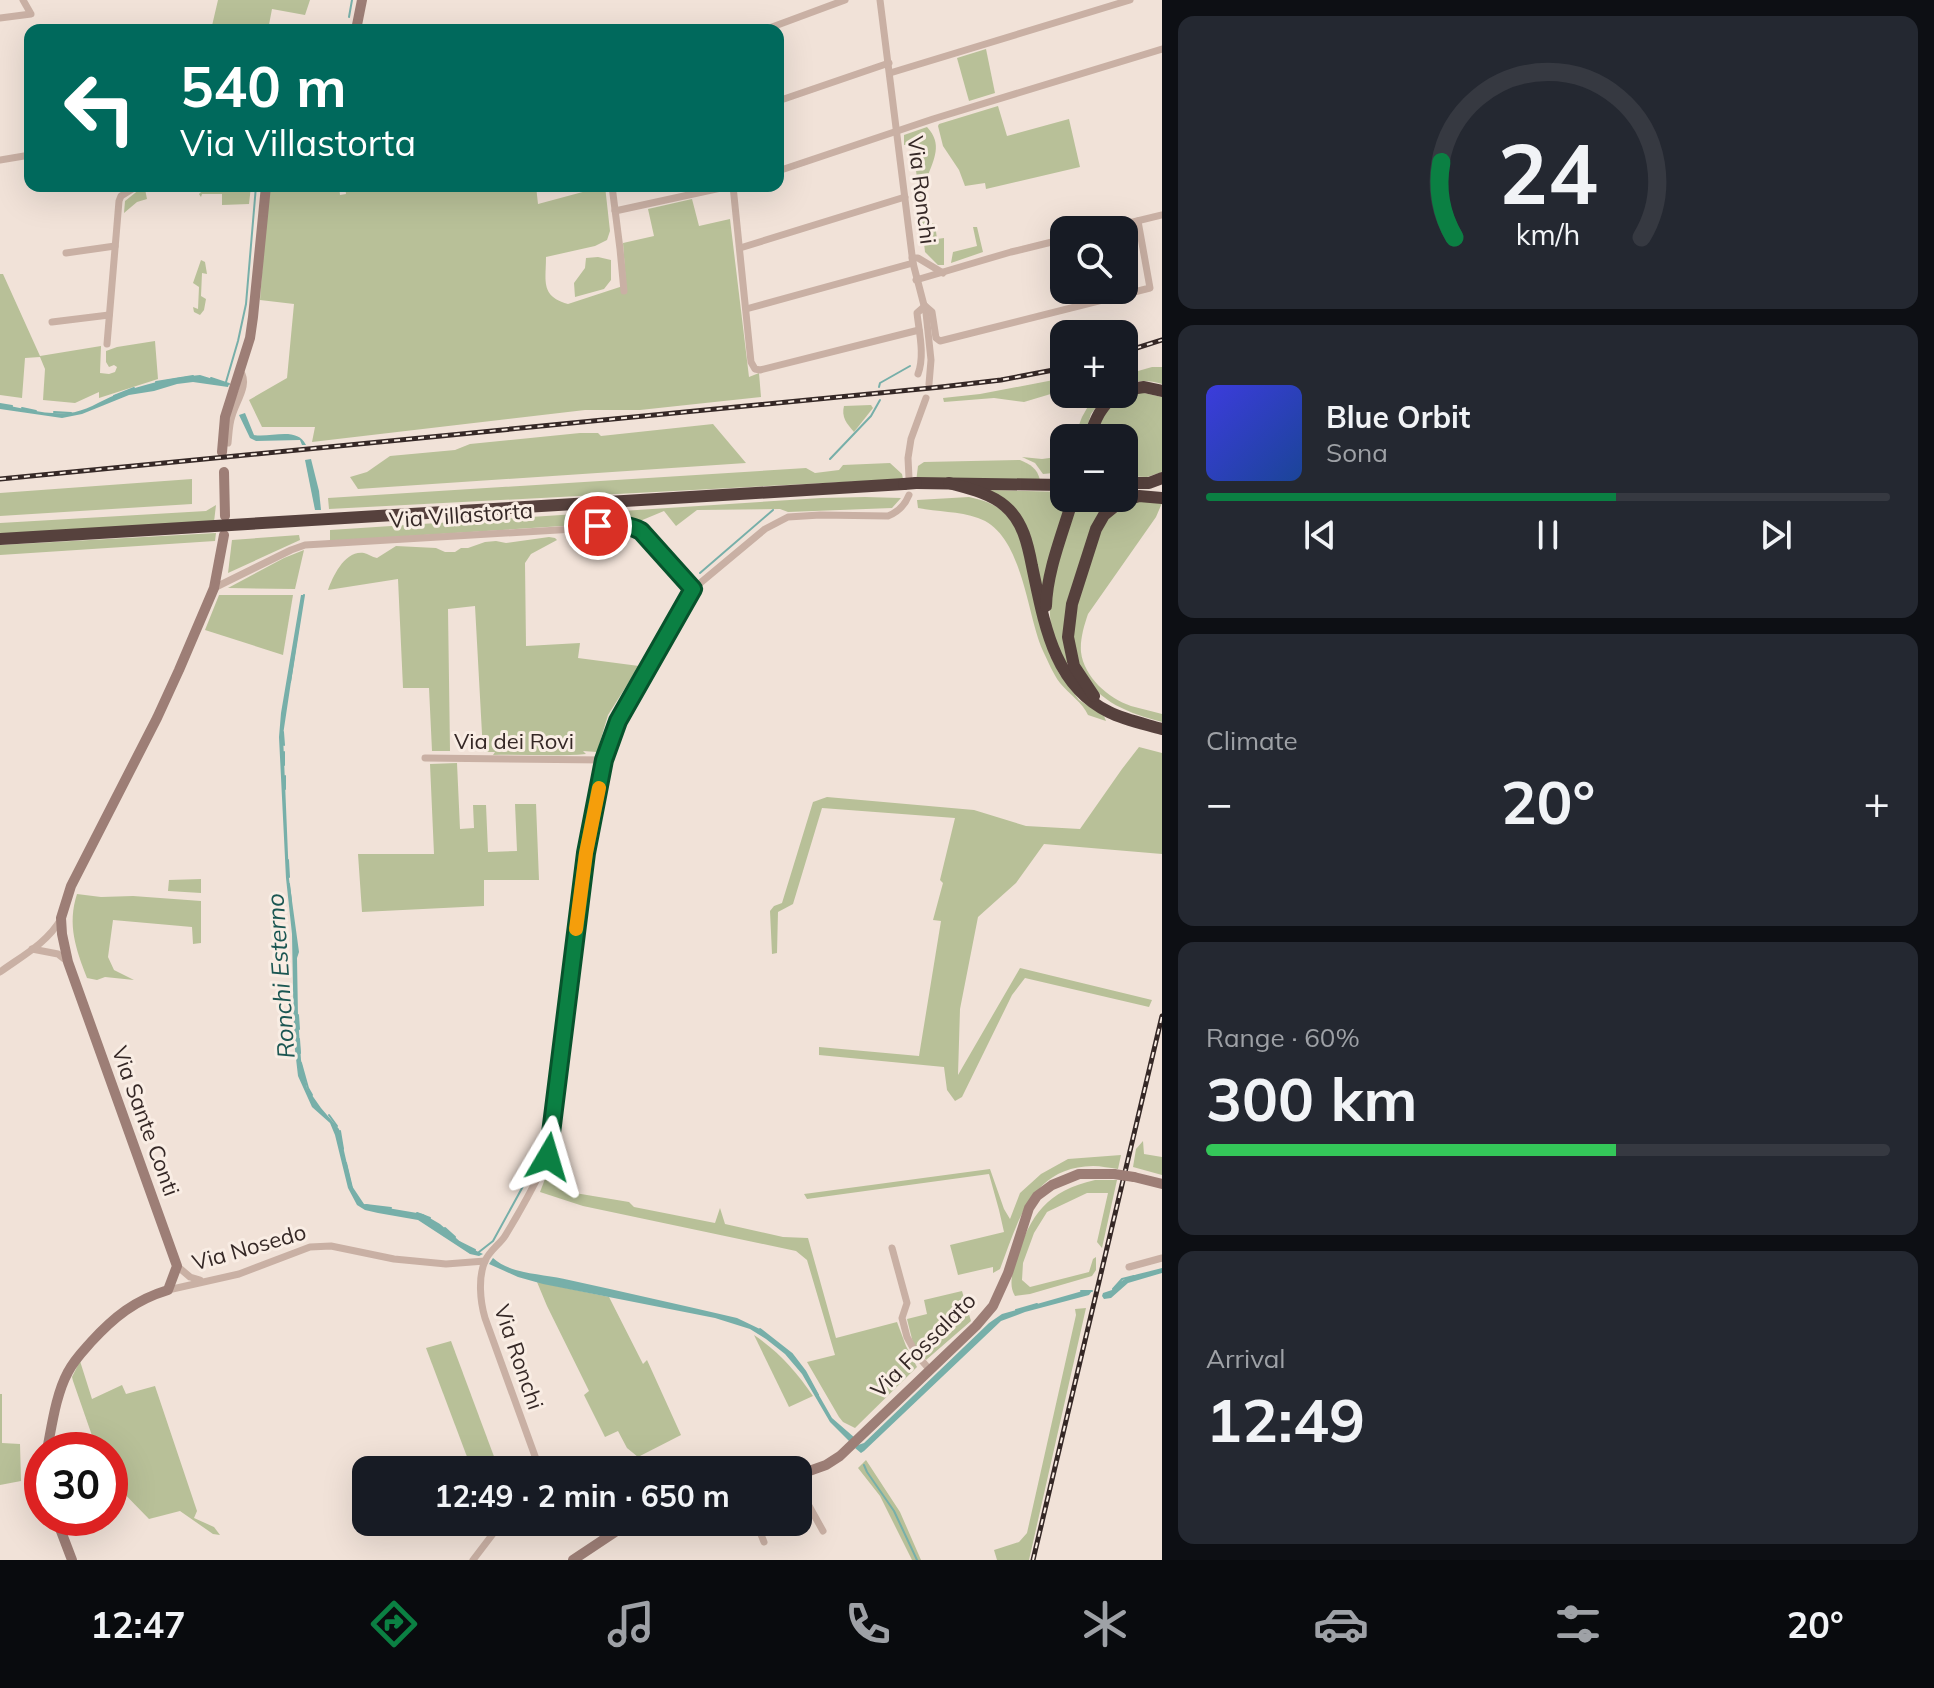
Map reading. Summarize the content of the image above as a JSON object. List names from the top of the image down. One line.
{"streets":{"street":["Via Ronchi","Via Villastorta","Via dei Rovi","Via Sante Conti","Via Nosedo","Via Fossalato"]},"crossings":[["Via Ronchi","Via Nosedo"],["Via Sante Conti","Via Nosedo"]],"water":["Ronchi Esterno"],"page":{"turn":["540 m","Via Villastorta"],"map_buttons":["+","−"],"song":["Blue Orbit","Sona"],"tile":["Climate",["Range · 60%","300 km"],["Arrival","12:49"]],"heat":["−","20°","+"],"limit":"30","trip":"12:49 · 2 min · 650 m","tabs":["12:47","20°"],"gauge":["24","km/h"]}}
